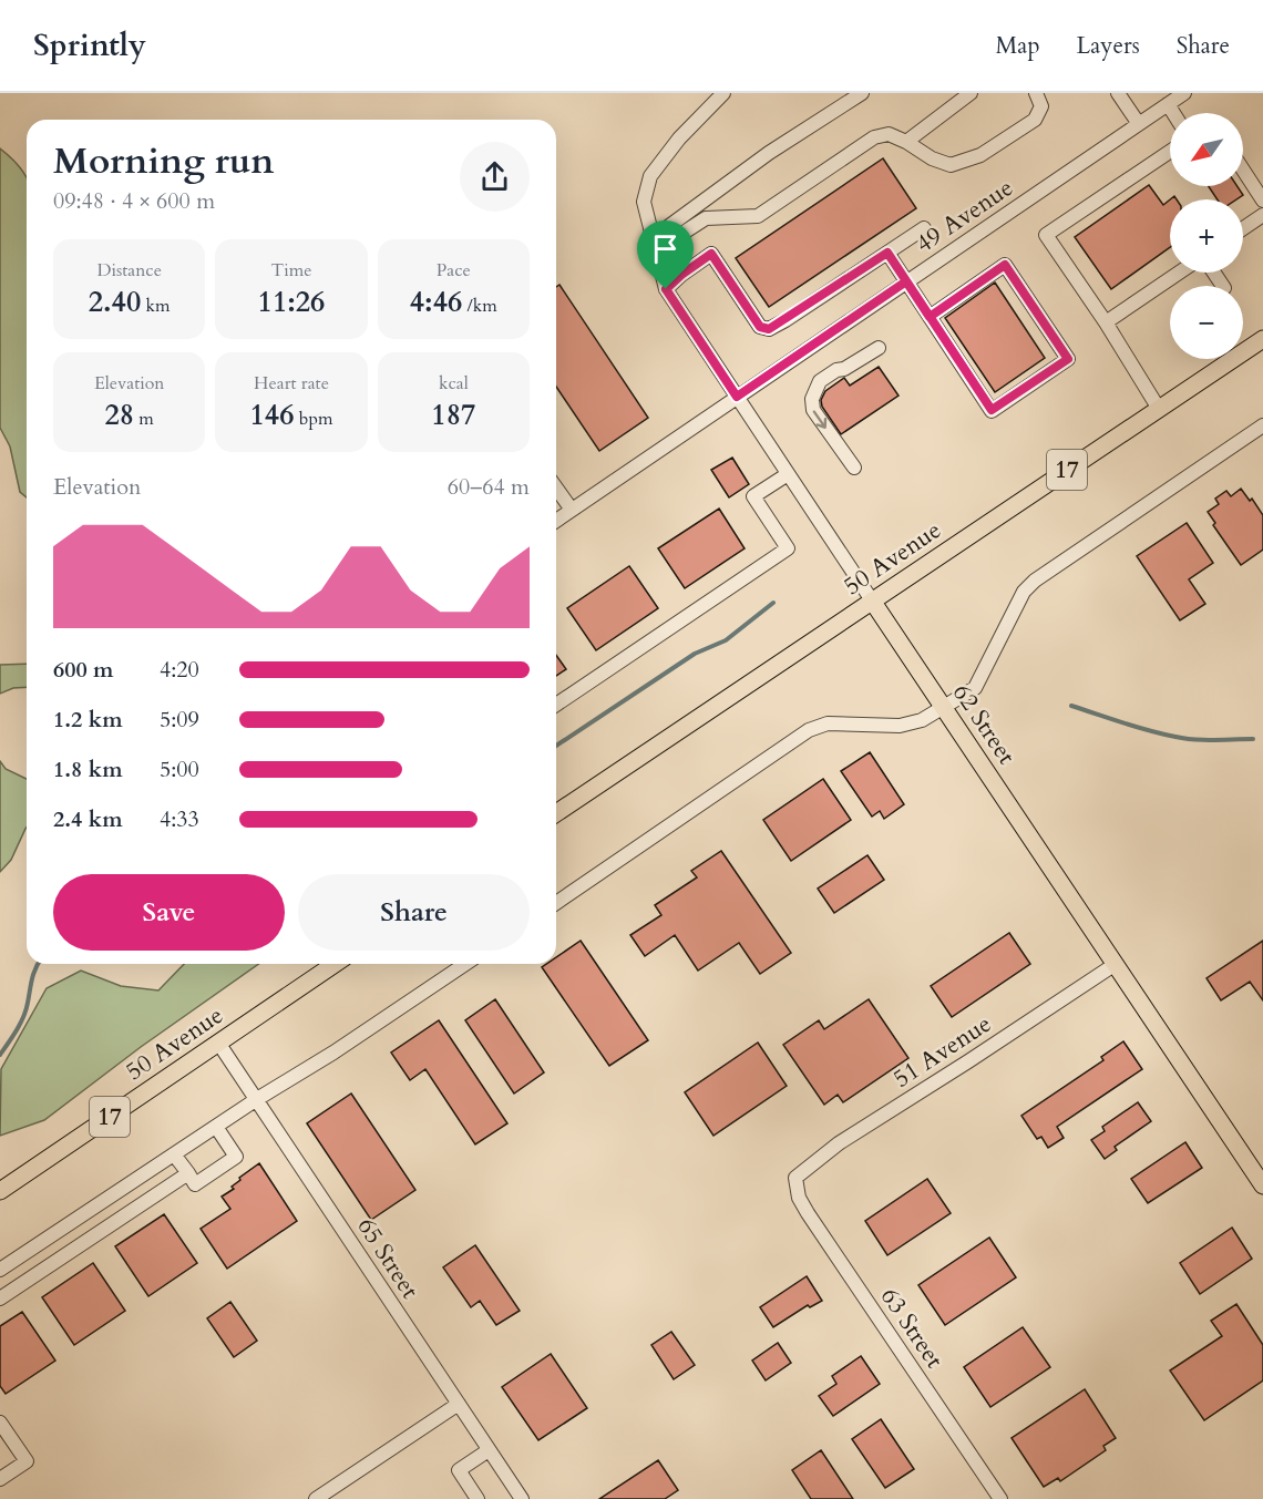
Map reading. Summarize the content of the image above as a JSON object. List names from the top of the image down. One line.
{"streets":{"main road":["17","50 Avenue","62 Street"],"street":["49 Avenue","51 Avenue","65 Street","63 Street"]},"crossings":[["49 Avenue","62 Street"],["50 Avenue","62 Street"],["50 Avenue","65 Street"],["62 Street","51 Avenue"],["51 Avenue","63 Street"]],"north":"bottom left","page":{"header":"Sprintly","nav":["Map","Layers","Share"],"map_buttons":["+","−"],"heading":["Morning run","09:48 · 4 × 600 m"],"stats":[["Distance","2.40 km"],["Time","11:26"],["Pace","4:46 /km"],["Elevation","28 m"],["Heart rate","146 bpm"],["kcal","187"]],"chart":["Elevation","60–64 m"],"list":[{"name":"600 m","note":"4:20"},{"name":"1.2 km","note":"5:09"},{"name":"1.8 km","note":"5:00"},{"name":"2.4 km","note":"4:33"}],"buttons":["Save","Share"]}}
